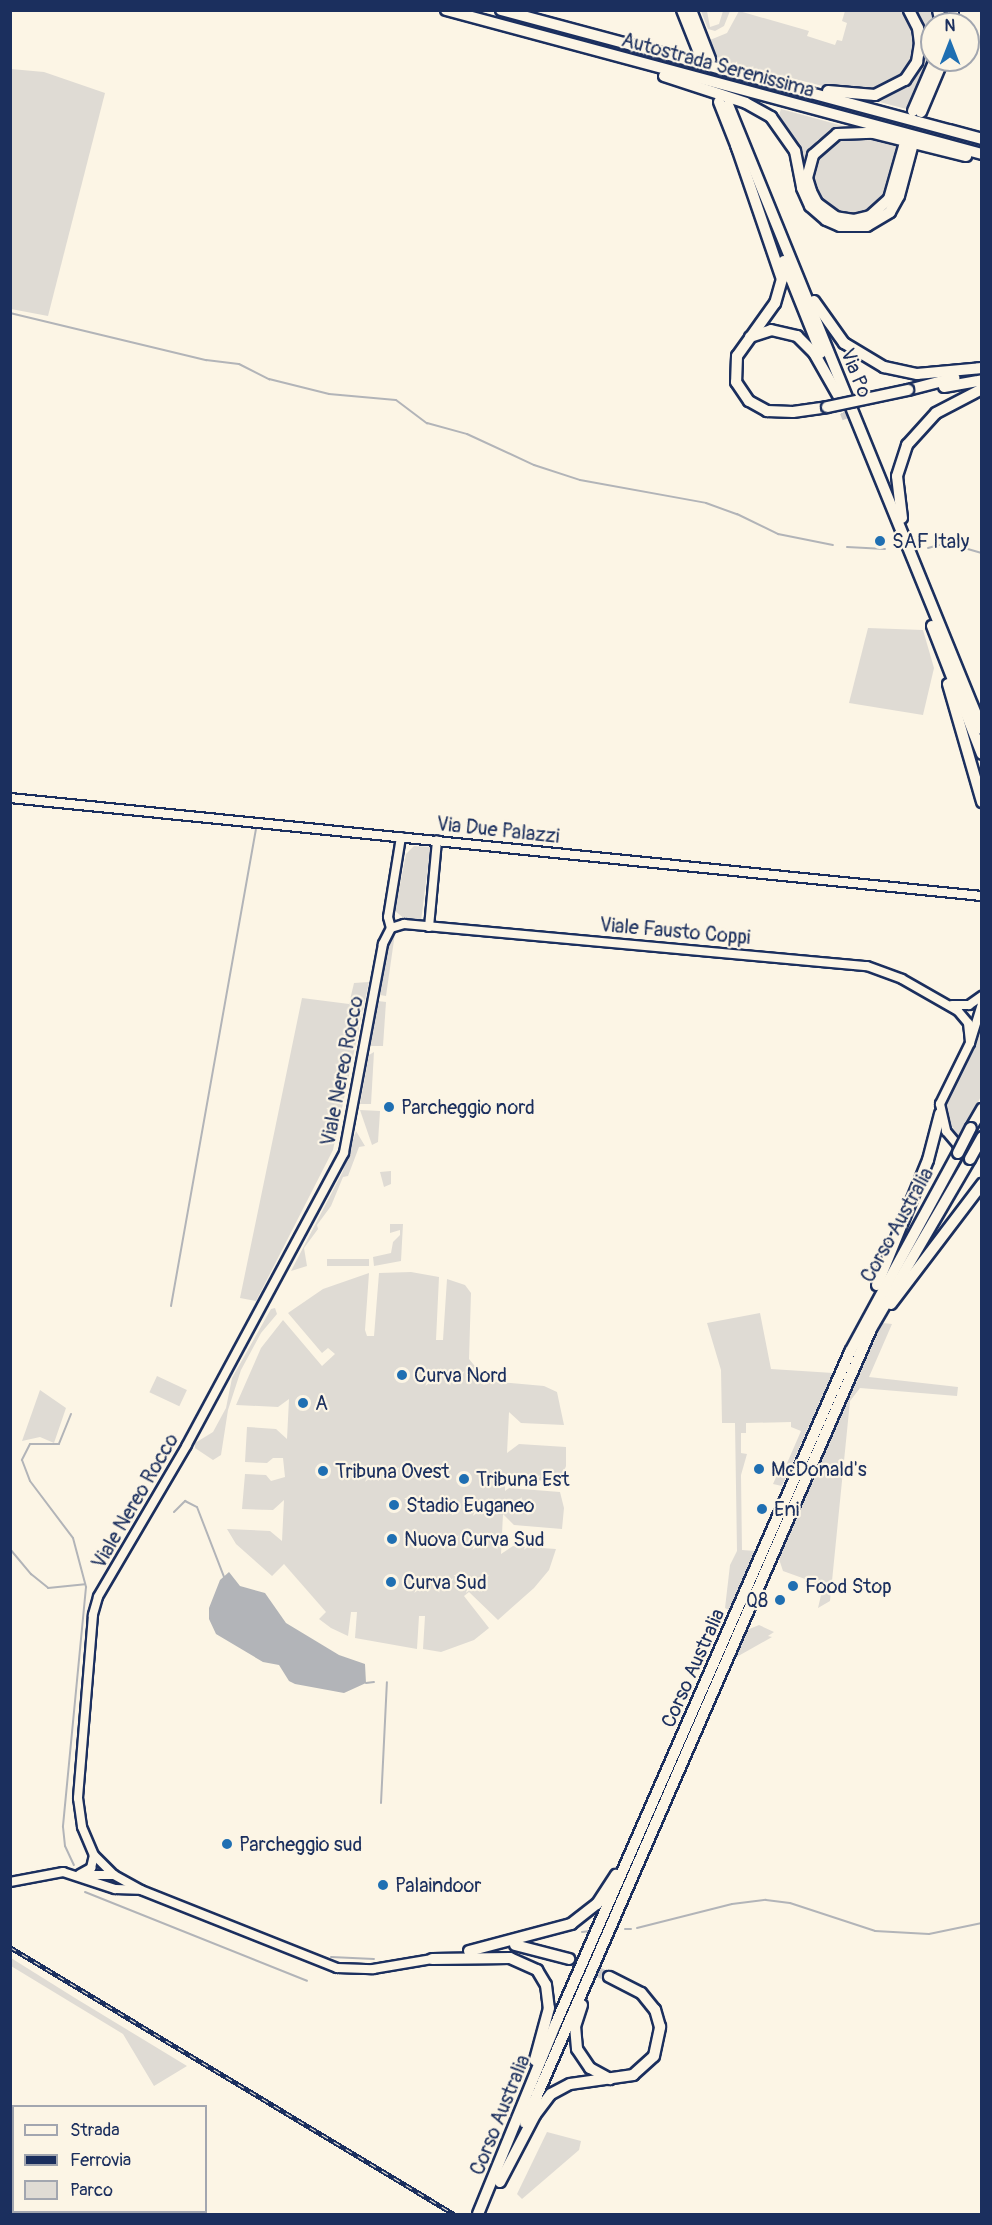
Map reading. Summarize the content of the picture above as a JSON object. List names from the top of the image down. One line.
{"streets":{"highway":["Autostrada Serenissima","Via Po","Corso Australia"],"street":["Via Due Palazzi","Viale Fausto Coppi","Viale Nereo Rocco"]},"crossings":[["Via Due Palazzi","Viale Nereo Rocco"],["Viale Fausto Coppi","Viale Nereo Rocco"]],"places":["SAF Italy","Parcheggio nord","Curva Nord","A","McDonald's","Tribuna Ovest","Tribuna Est","Stadio Euganeo","Eni","Nuova Curva Sud","Curva Sud","Food Stop","Q8","Parcheggio sud","Palaindoor"],"legend":["Strada","Ferrovia","Parco"],"north":"top"}
